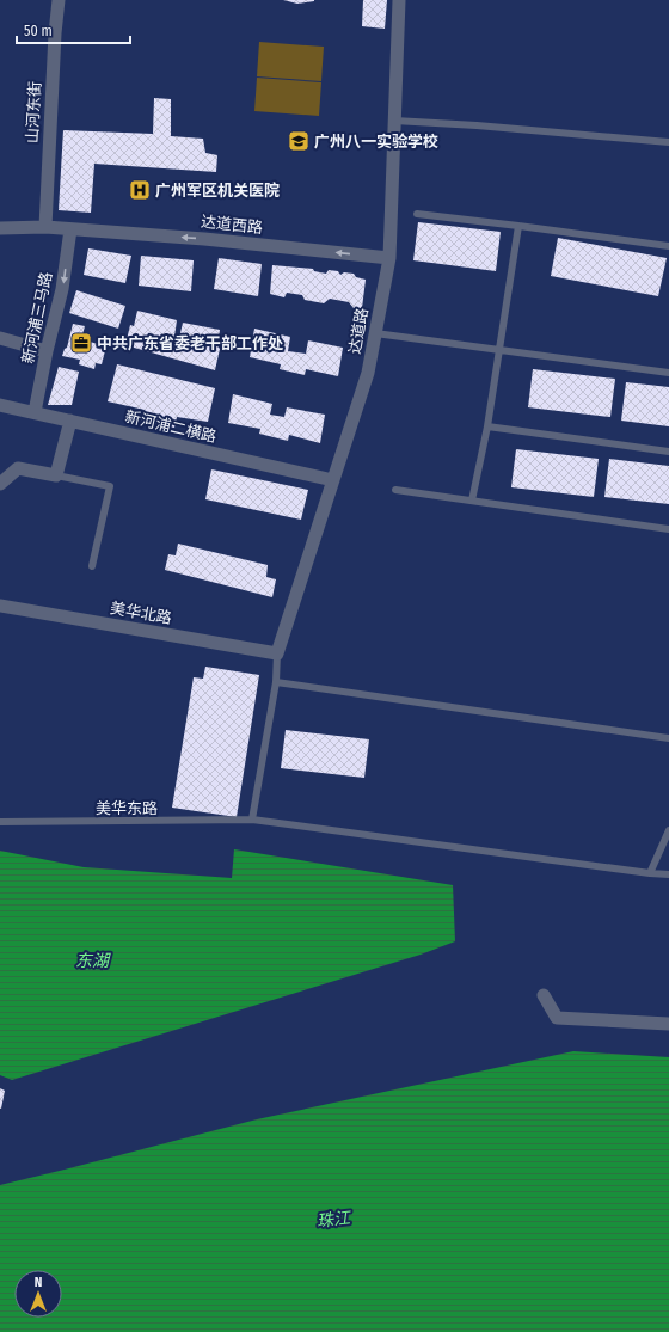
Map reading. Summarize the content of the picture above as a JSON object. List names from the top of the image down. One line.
{"streets":{"street":["山河东街","达道西路","新河浦三马路","达道路","新河浦二横路","美华北路"],"lane":["美华东路"]},"crossings":[["山河东街","达道西路"],["达道西路","新河浦三马路"],["达道西路","达道路"],["新河浦三马路","新河浦二横路"],["达道路","新河浦二横路"],["达道路","美华北路"]],"one_way":["达道西路","新河浦三马路"],"water":["东湖","珠江"],"places":{"school or university":["广州八一实验学校"],"hospital":["广州军区机关医院"],"office":["中共广东省委老干部工作处"]},"scale_bar":"50 m","north":"top"}
